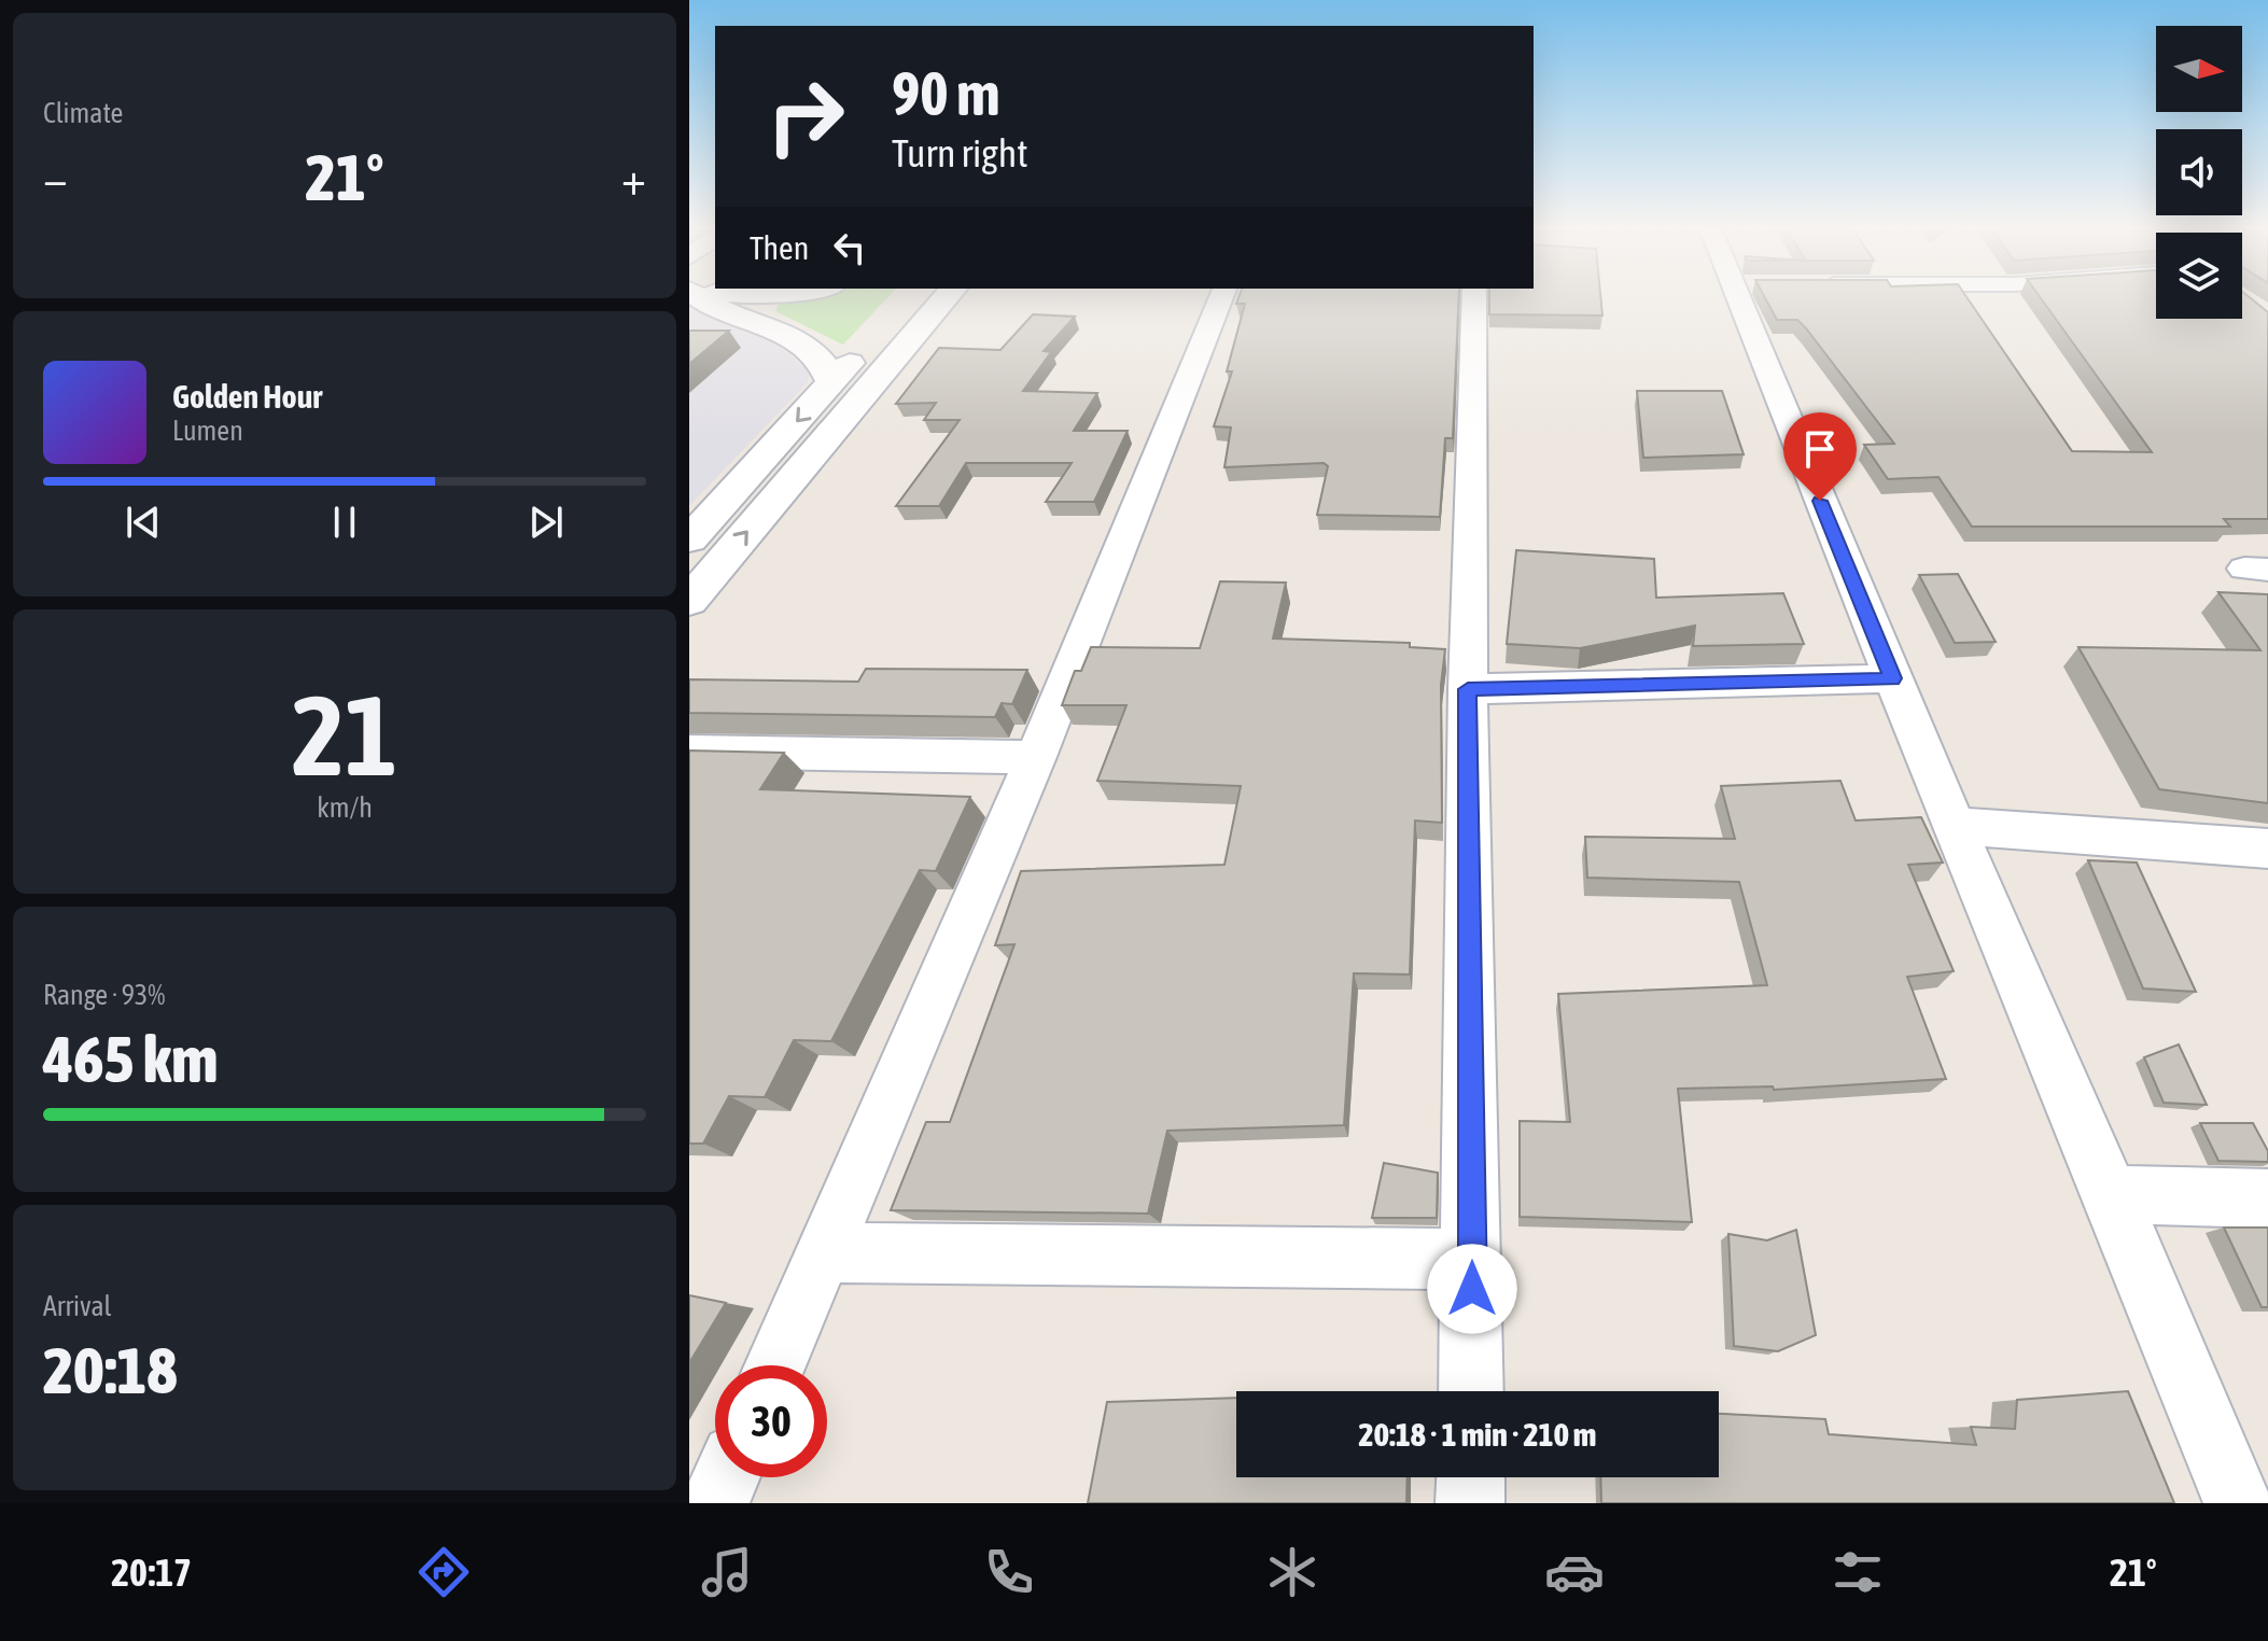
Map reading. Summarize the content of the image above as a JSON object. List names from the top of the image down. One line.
{"north":"right","page":{"tile":["Climate",["21","km/h"],["Range · 93%","465 km"],["Arrival","20:18"]],"turn":["90 m","Turn right"],"heat":["−","21°","+"],"then":"Then","song":["Golden Hour","Lumen"],"limit":"30","trip":"20:18 · 1 min · 210 m","tabs":["20:17","21°"]}}
